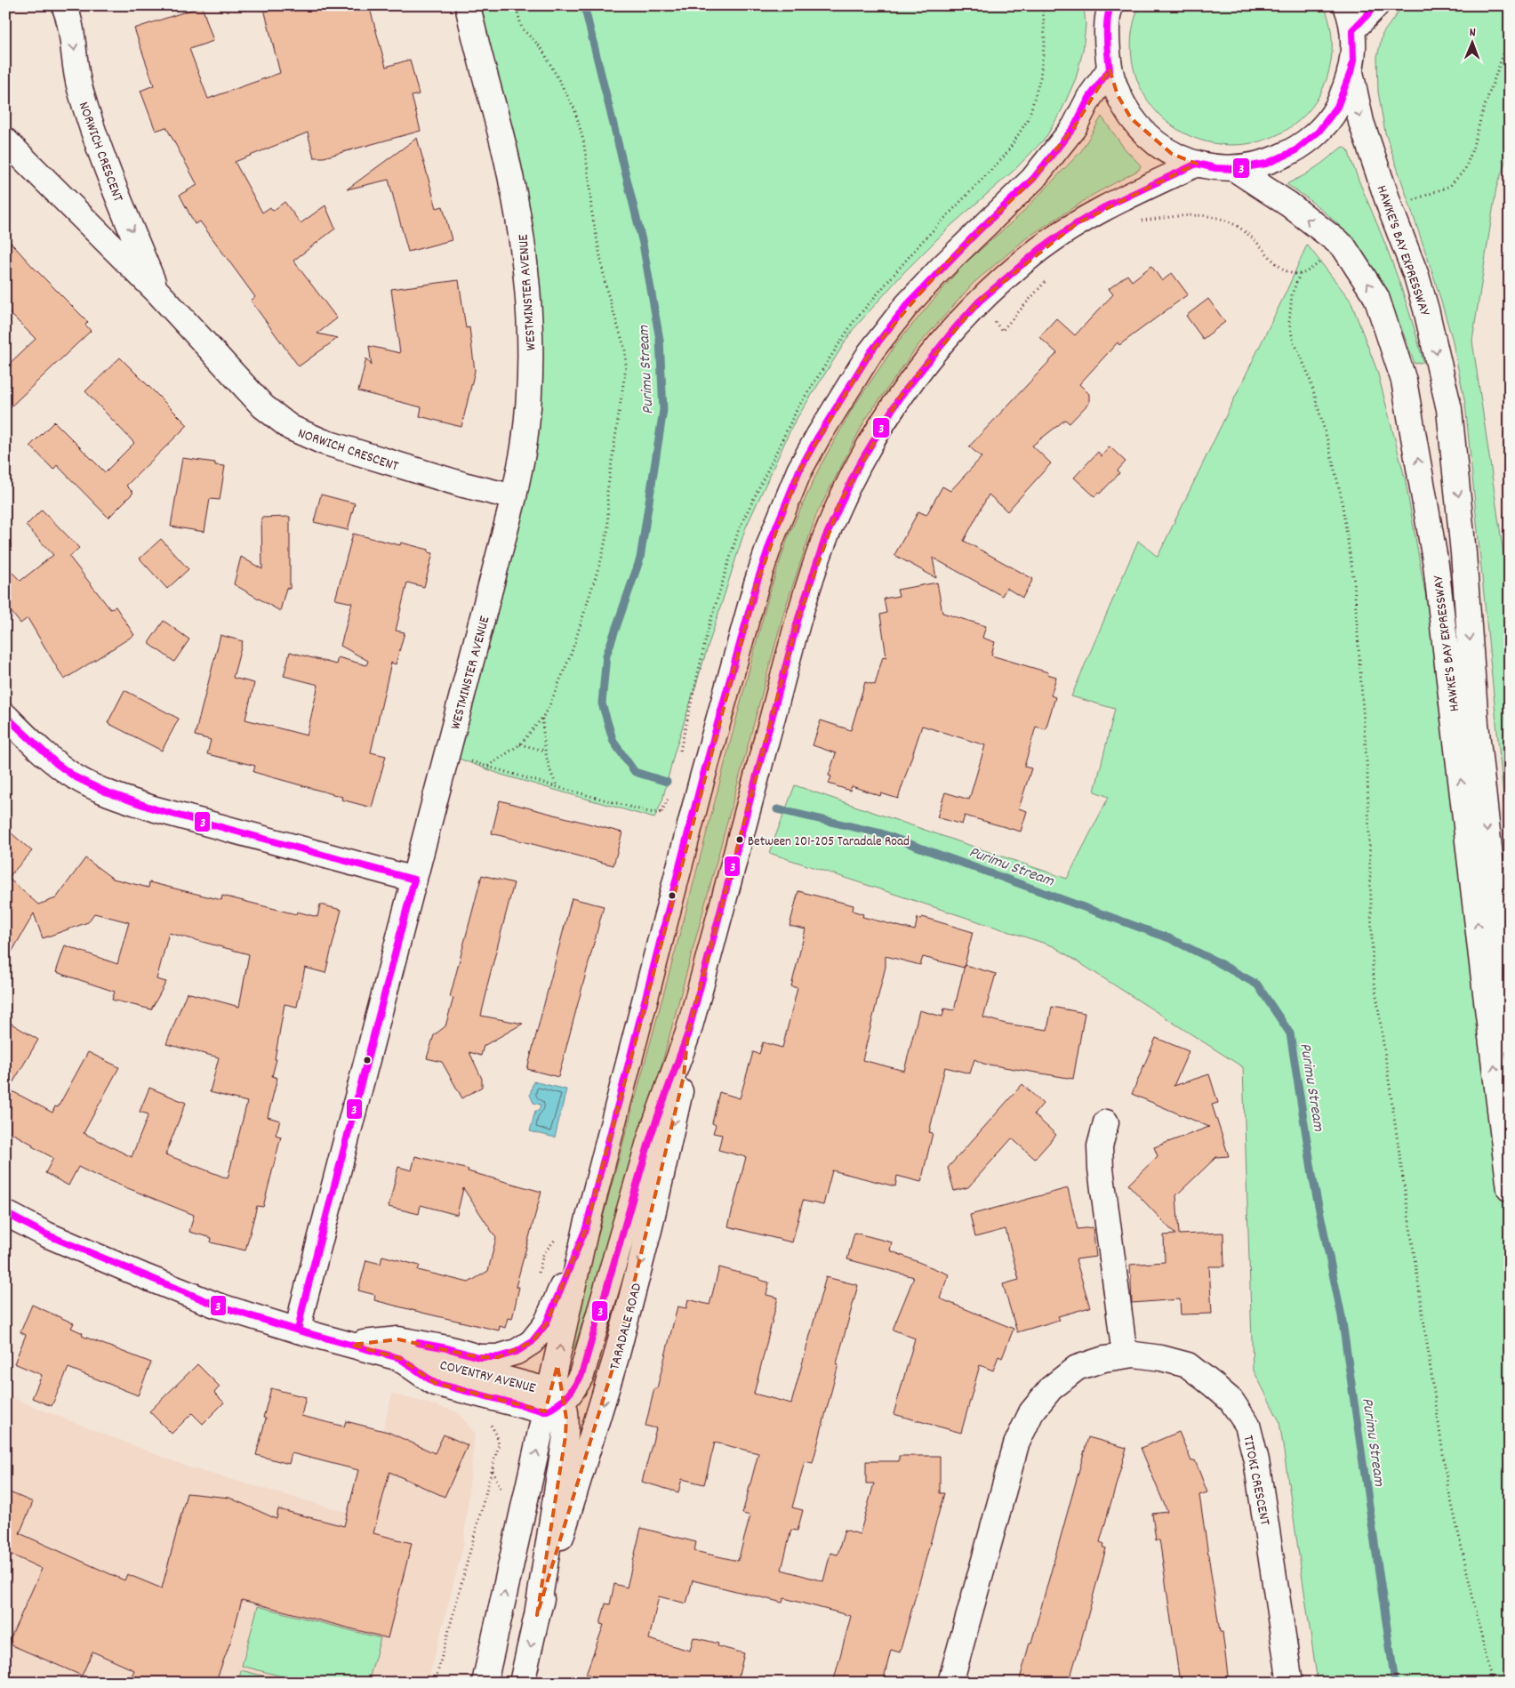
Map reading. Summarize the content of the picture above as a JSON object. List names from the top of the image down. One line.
{"streets":{"main road":["NORWICH CRESCENT","HAWKE'S BAY EXPRESSWAY","WESTMINSTER AVENUE","TARADALE ROAD","COVENTRY AVENUE","TITOKI CRESCENT"]},"crossings":[["NORWICH CRESCENT","WESTMINSTER AVENUE"],["WESTMINSTER AVENUE","COVENTRY AVENUE"],["TARADALE ROAD","COVENTRY AVENUE"]],"water":["Purimu Stream"],"places":["Between 201-205 Taradale Road"],"lines":["transit line 3"],"north":"top"}
